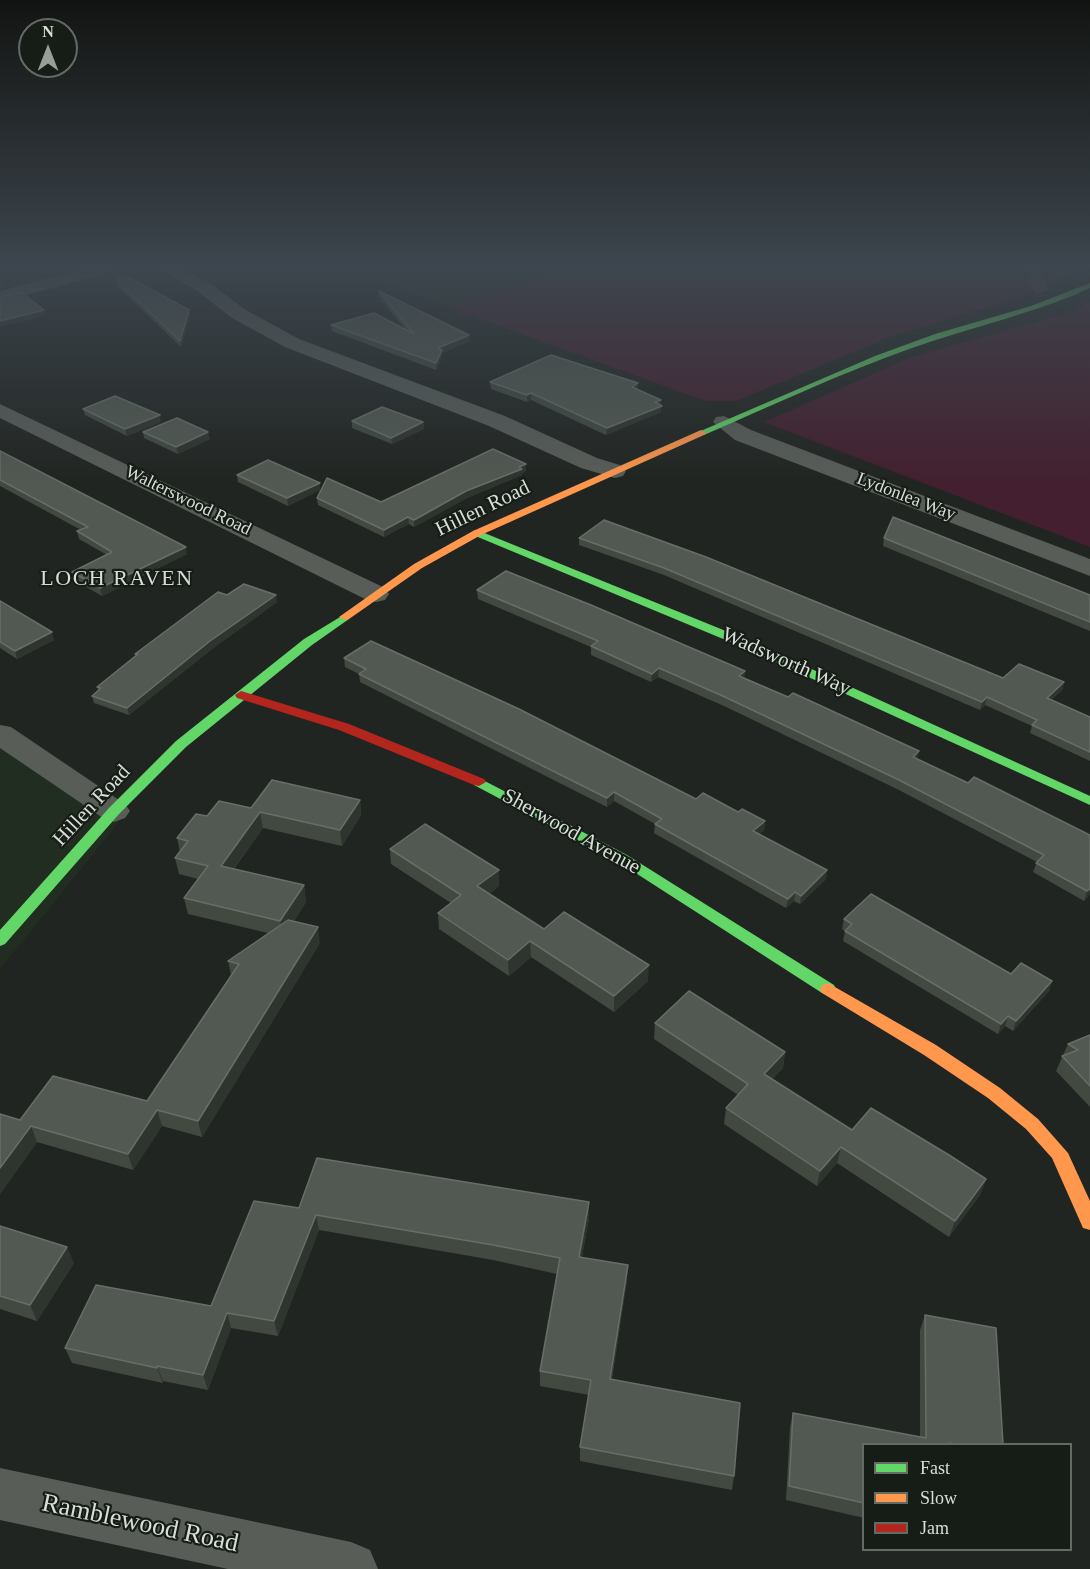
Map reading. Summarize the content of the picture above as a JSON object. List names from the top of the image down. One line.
{"streets":{"street":["Lydonlea Way","Walterswood Road","Hillen Road","Wadsworth Way","Sherwood Avenue","Ramblewood Road"]},"crossings":[["Lydonlea Way","Hillen Road"],["Walterswood Road","Hillen Road"],["Hillen Road","Wadsworth Way"],["Hillen Road","Sherwood Avenue"]],"districts":["LOCH RAVEN"],"legend":["Fast","Slow","Jam"],"north":"top"}
